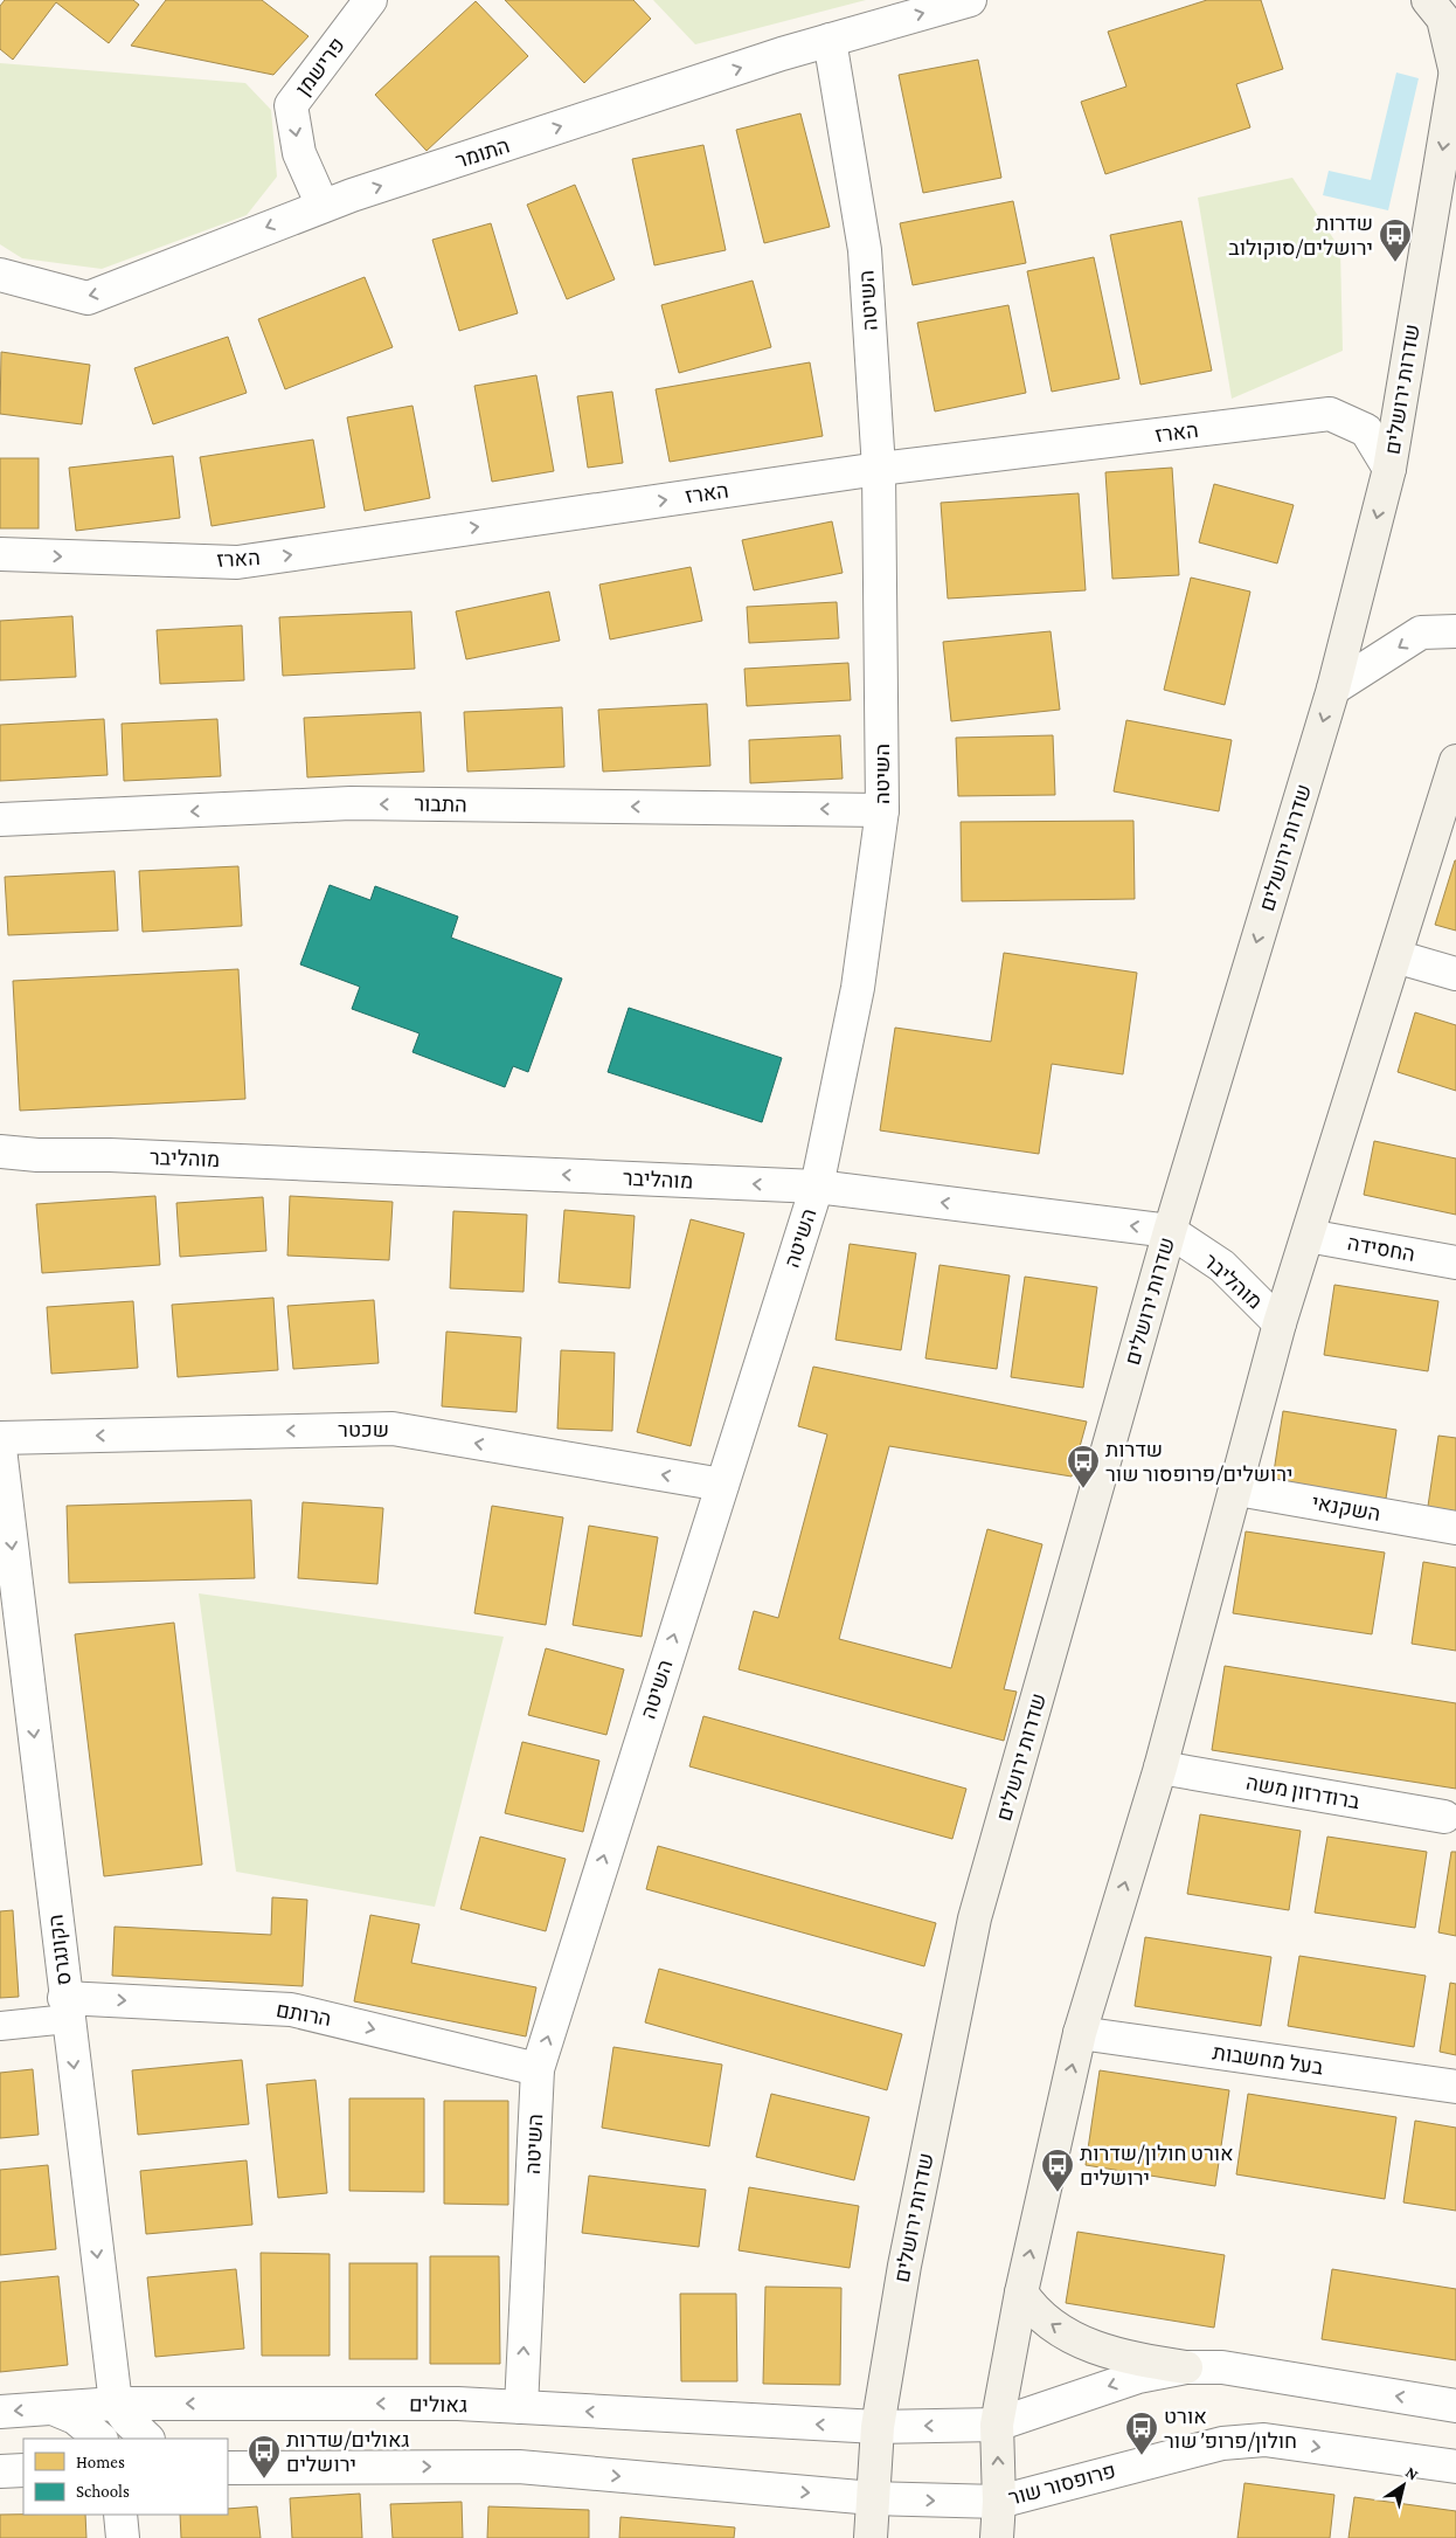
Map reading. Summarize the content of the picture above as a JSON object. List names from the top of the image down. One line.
{"streets":{"main road":["שדרות ירושלים"],"street":["פרישמן","התומר","השיטה","הארז","התבור","מוהליבר","החסידה","שכטר","השקנאי","ברודרזון משה","הקונגרס","הרותם","בעל מחשבות","גאולים","פרופסור שור"]},"crossings":[["פרישמן","התומר"],["התומר","השיטה"],["השיטה","הארז"],["השיטה","התבור"],["השיטה","מוהליבר"],["השיטה","שכטר"],["השיטה","הרותם"],["השיטה","גאולים"],["שדרות ירושלים","הארז"],["שדרות ירושלים","מוהליבר"],["שדרות ירושלים","גאולים"],["שדרות ירושלים","פרופסור שור"],["הקונגרס","הרותם"],["הקונגרס","גאולים"]],"one_way":["פרישמן","השיטה","הארז","התבור","מוהליבר","שכטר","הקונגרס","הרותם"],"places":{"bus stop":["שדרות ירושלים/סוקולוב","שדרות ירושלים/פרופסור שור","אורט חולון/שדרות ירושלים","אורט חולון/פרופ׳ שור","גאולים/שדרות ירושלים"]},"legend":["Homes","Schools"],"north":"top right"}
